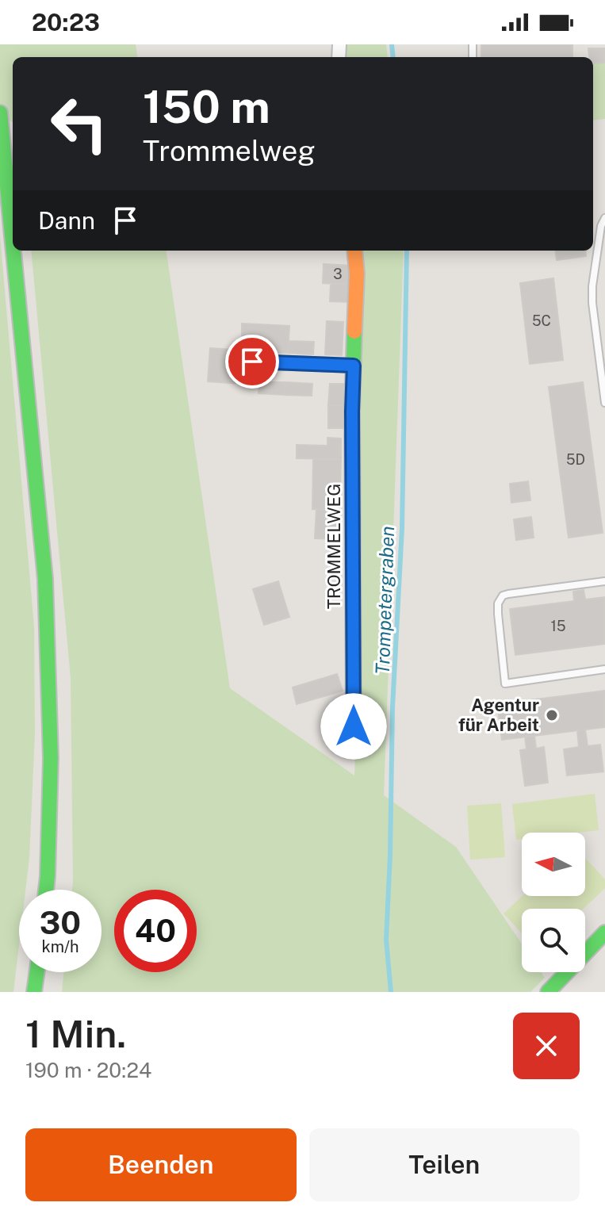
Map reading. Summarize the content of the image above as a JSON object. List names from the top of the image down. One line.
{"streets":{"main road":["TROMMELWEG"]},"water":["Trompetergraben"],"places":["Agentur für Arbeit"],"house_numbers":["3","5C","5D","15"],"north":"left","page":{"status":"20:23","turn":["150 m","Trommelweg"],"then":"Dann","speed":"30 km/h","limit":"40","heading":["1 Min.","190 m · 20:24"],"buttons":["Beenden","Teilen"]}}
